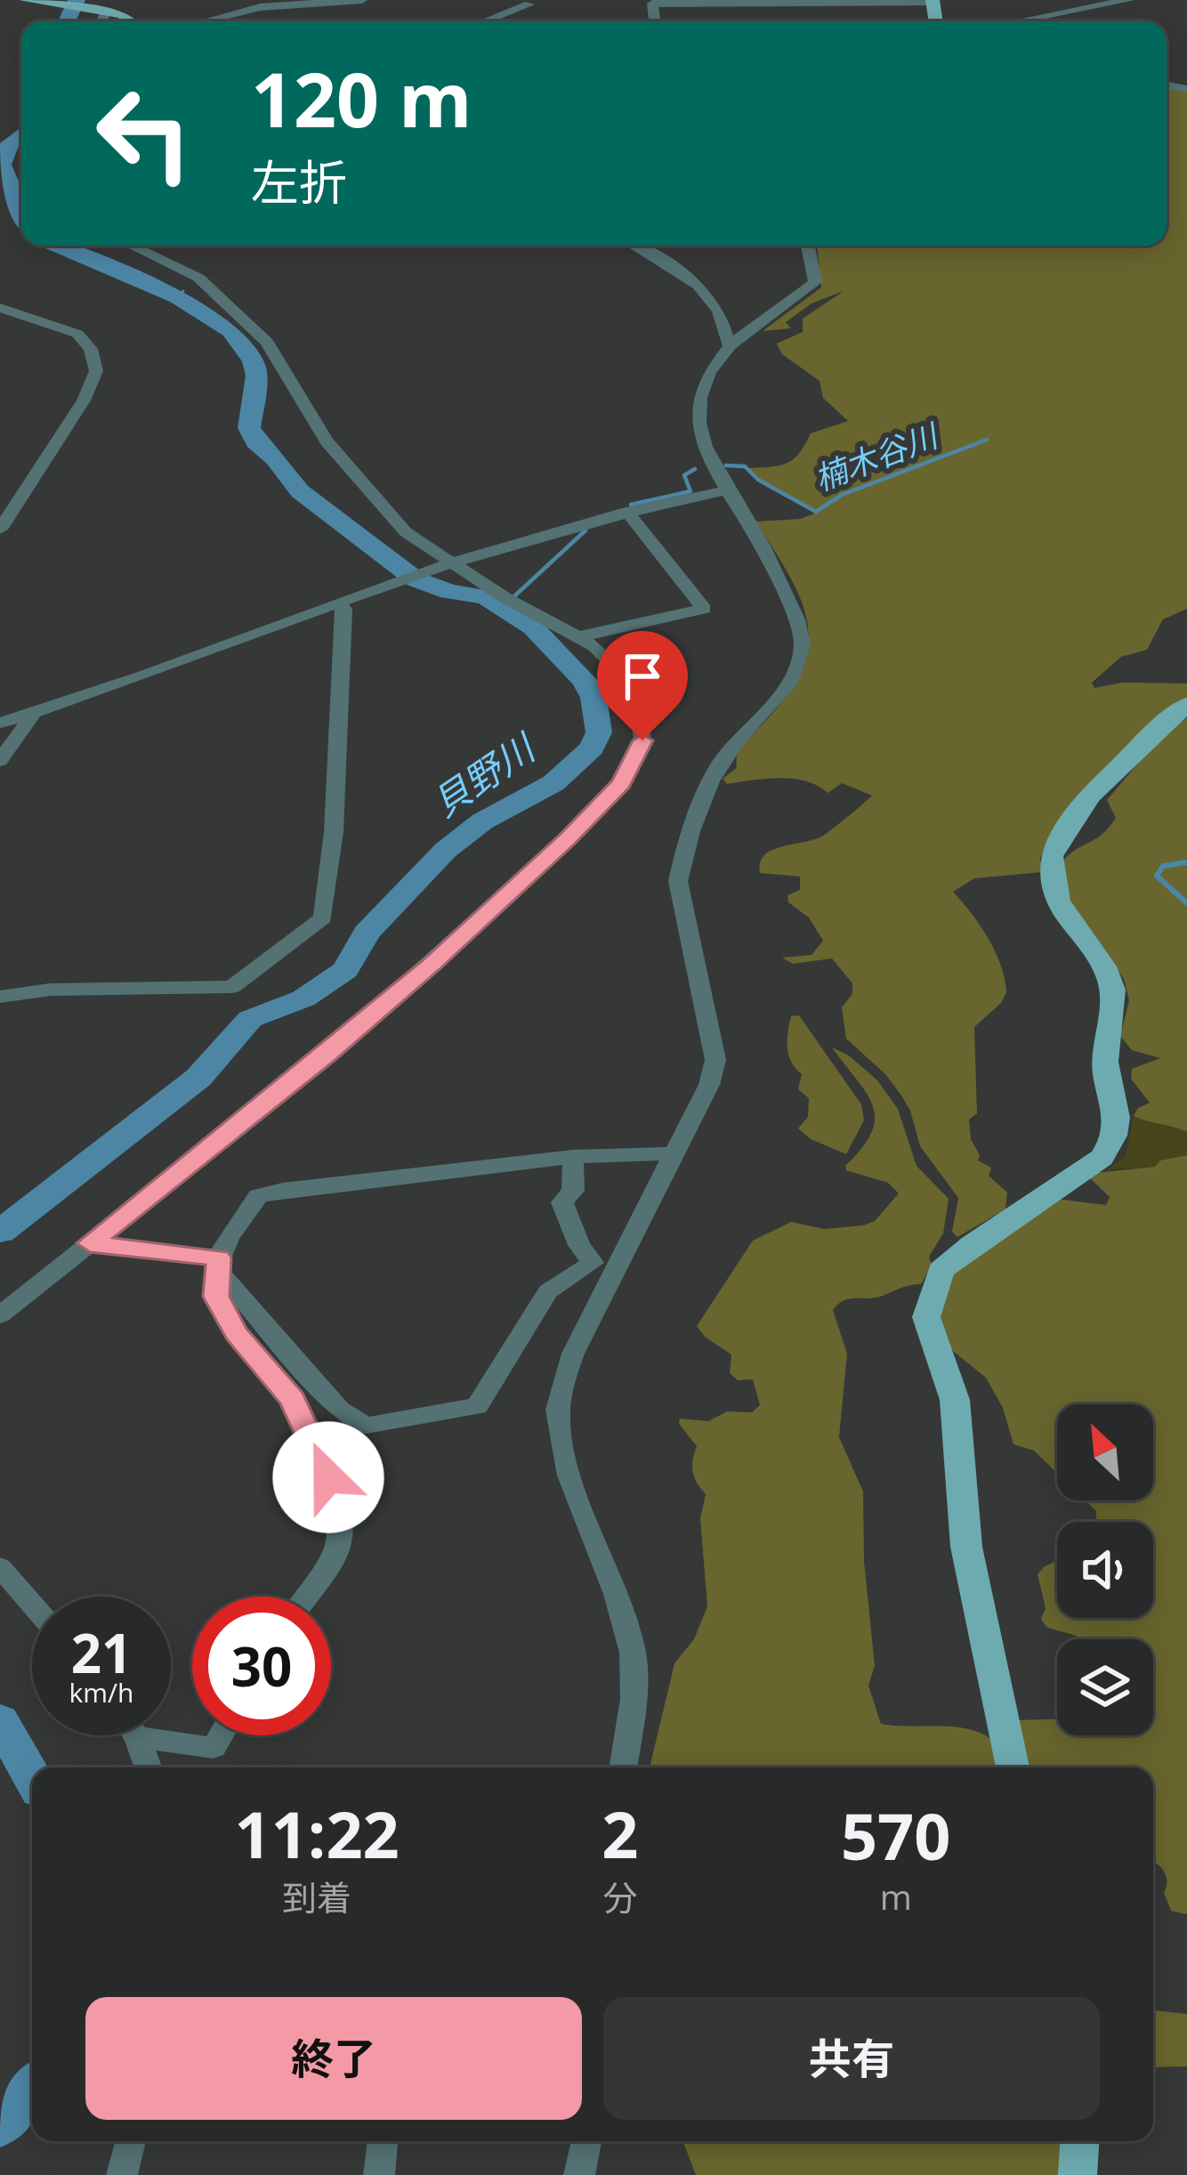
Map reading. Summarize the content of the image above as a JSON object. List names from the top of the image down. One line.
{"water":["楠木谷川","貝野川"],"north":"top left","page":{"turn":["120 m","左折"],"speed":"21 km/h","limit":"30","eta":["11:22","到着","2","分","570","m"],"buttons":["終了","共有"]}}
